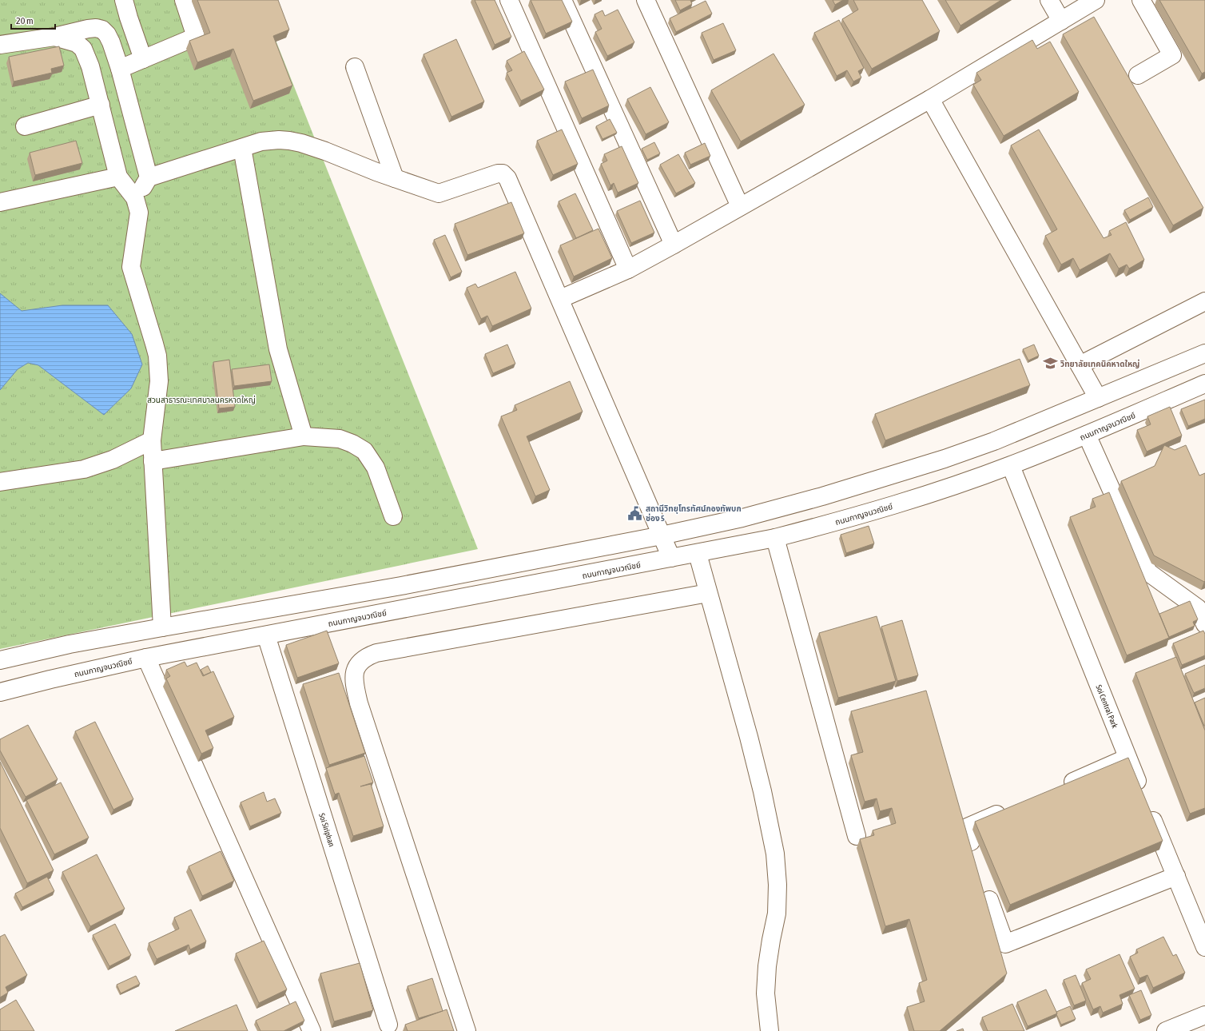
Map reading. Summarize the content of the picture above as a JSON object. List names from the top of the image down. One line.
{"streets":{"street":["ถนนกาญจนวณิชย์","Soi Central Park","Soi Siriphan"]},"crossings":[["ถนนกาญจนวณิชย์","Soi Central Park"],["ถนนกาญจนวณิชย์","Soi Siriphan"]],"parks":["สวนสาธารณะเทศบาลนครหาดใหญ่"],"places":{"school or university":["วิทยาลัยเทคนิคหาดใหญ่"],"public building":["สถานีวิทยุโทรทัศน์กองทัพบก ช่อง 5"]},"scale_bar":"20 m"}
